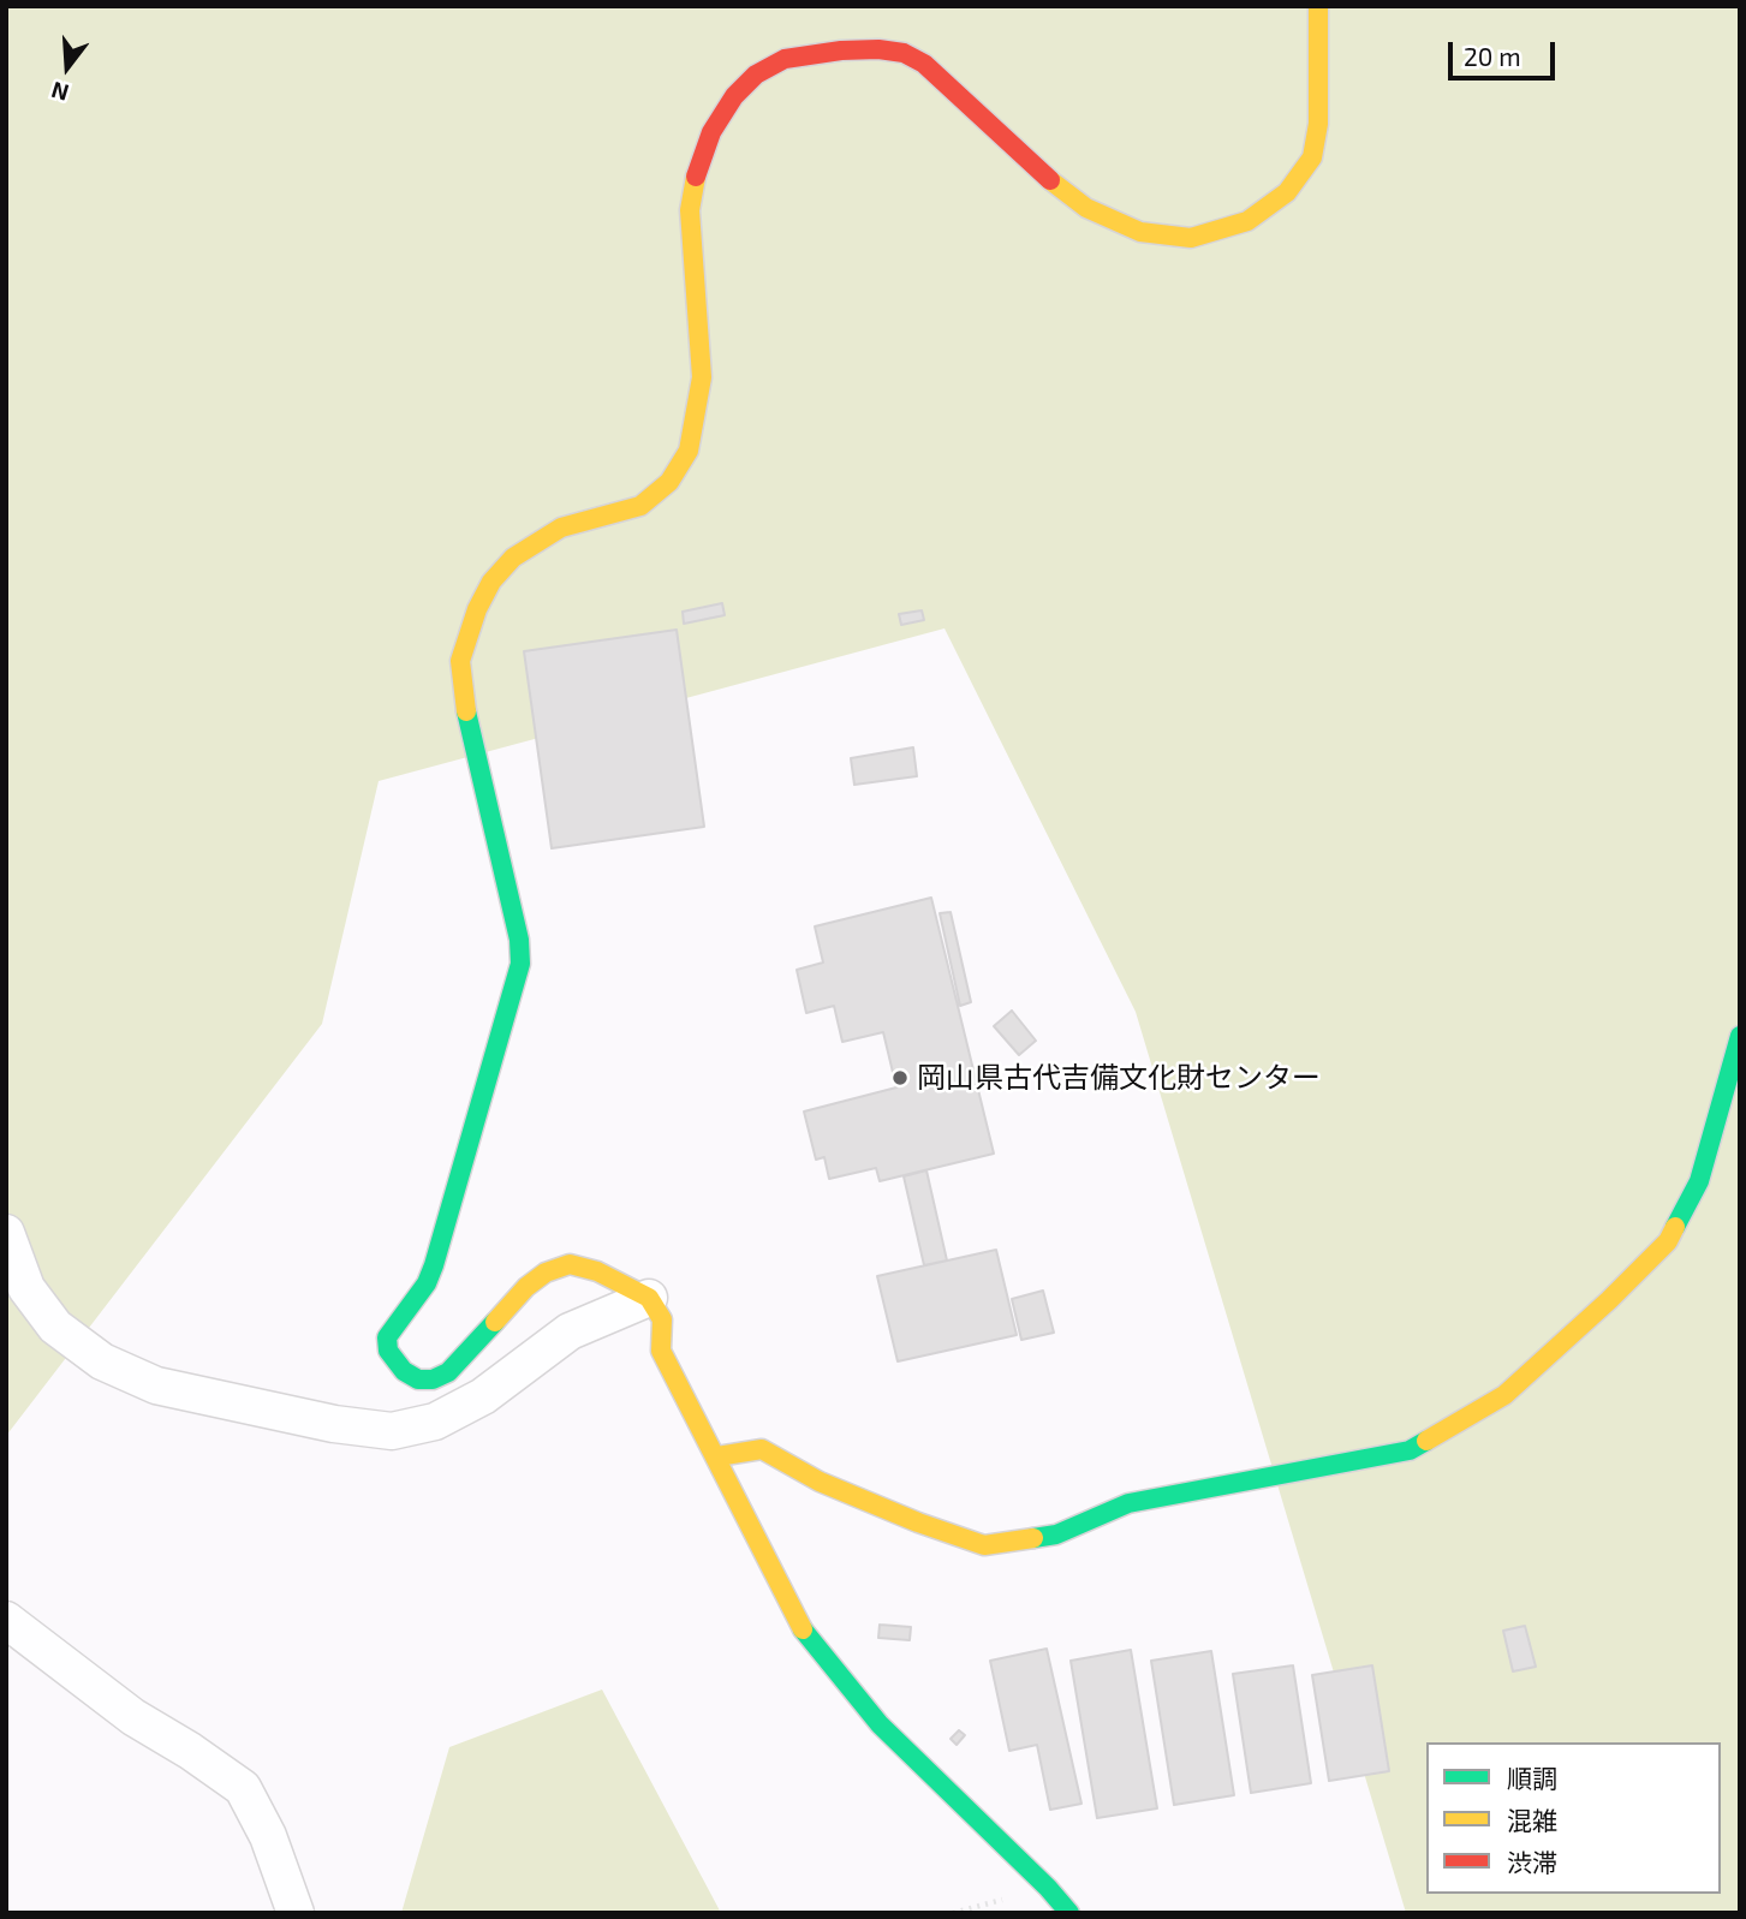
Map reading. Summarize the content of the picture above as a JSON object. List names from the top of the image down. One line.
{"places":["岡山県古代吉備文化財センター"],"legend":["順調","混雑","渋滞"],"scale_bar":"20 m","north":"bottom"}
